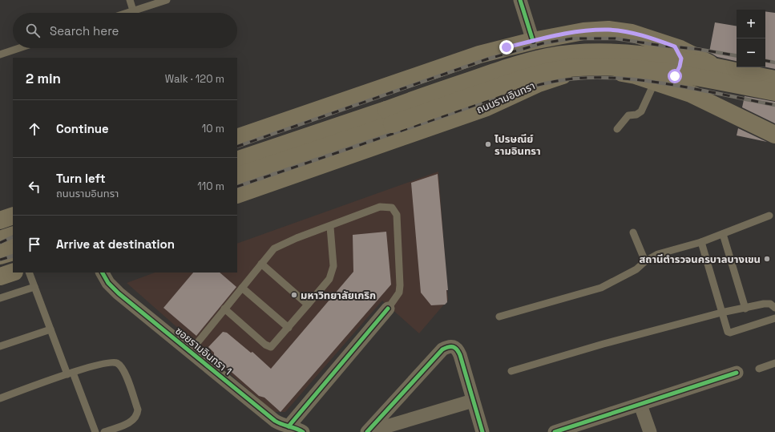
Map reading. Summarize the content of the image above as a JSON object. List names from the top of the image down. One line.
{"streets":{"main road":["ถนนรามอินทรา"],"street":["ซอยรามอินทรา 1"]},"places":["ไปรษณีย์ รามอินทรา","สถานีตำรวจนครบาลบางเขน","มหาวิทยาลัยเกริก"],"page":{"map_buttons":["+","−"],"search":"Search here","heading":["2 min","Walk · 120 m"],"list":[["Continue","10 m"],["Turn left","ถนนรามอินทรา","110 m"],"Arrive at destination"]}}
